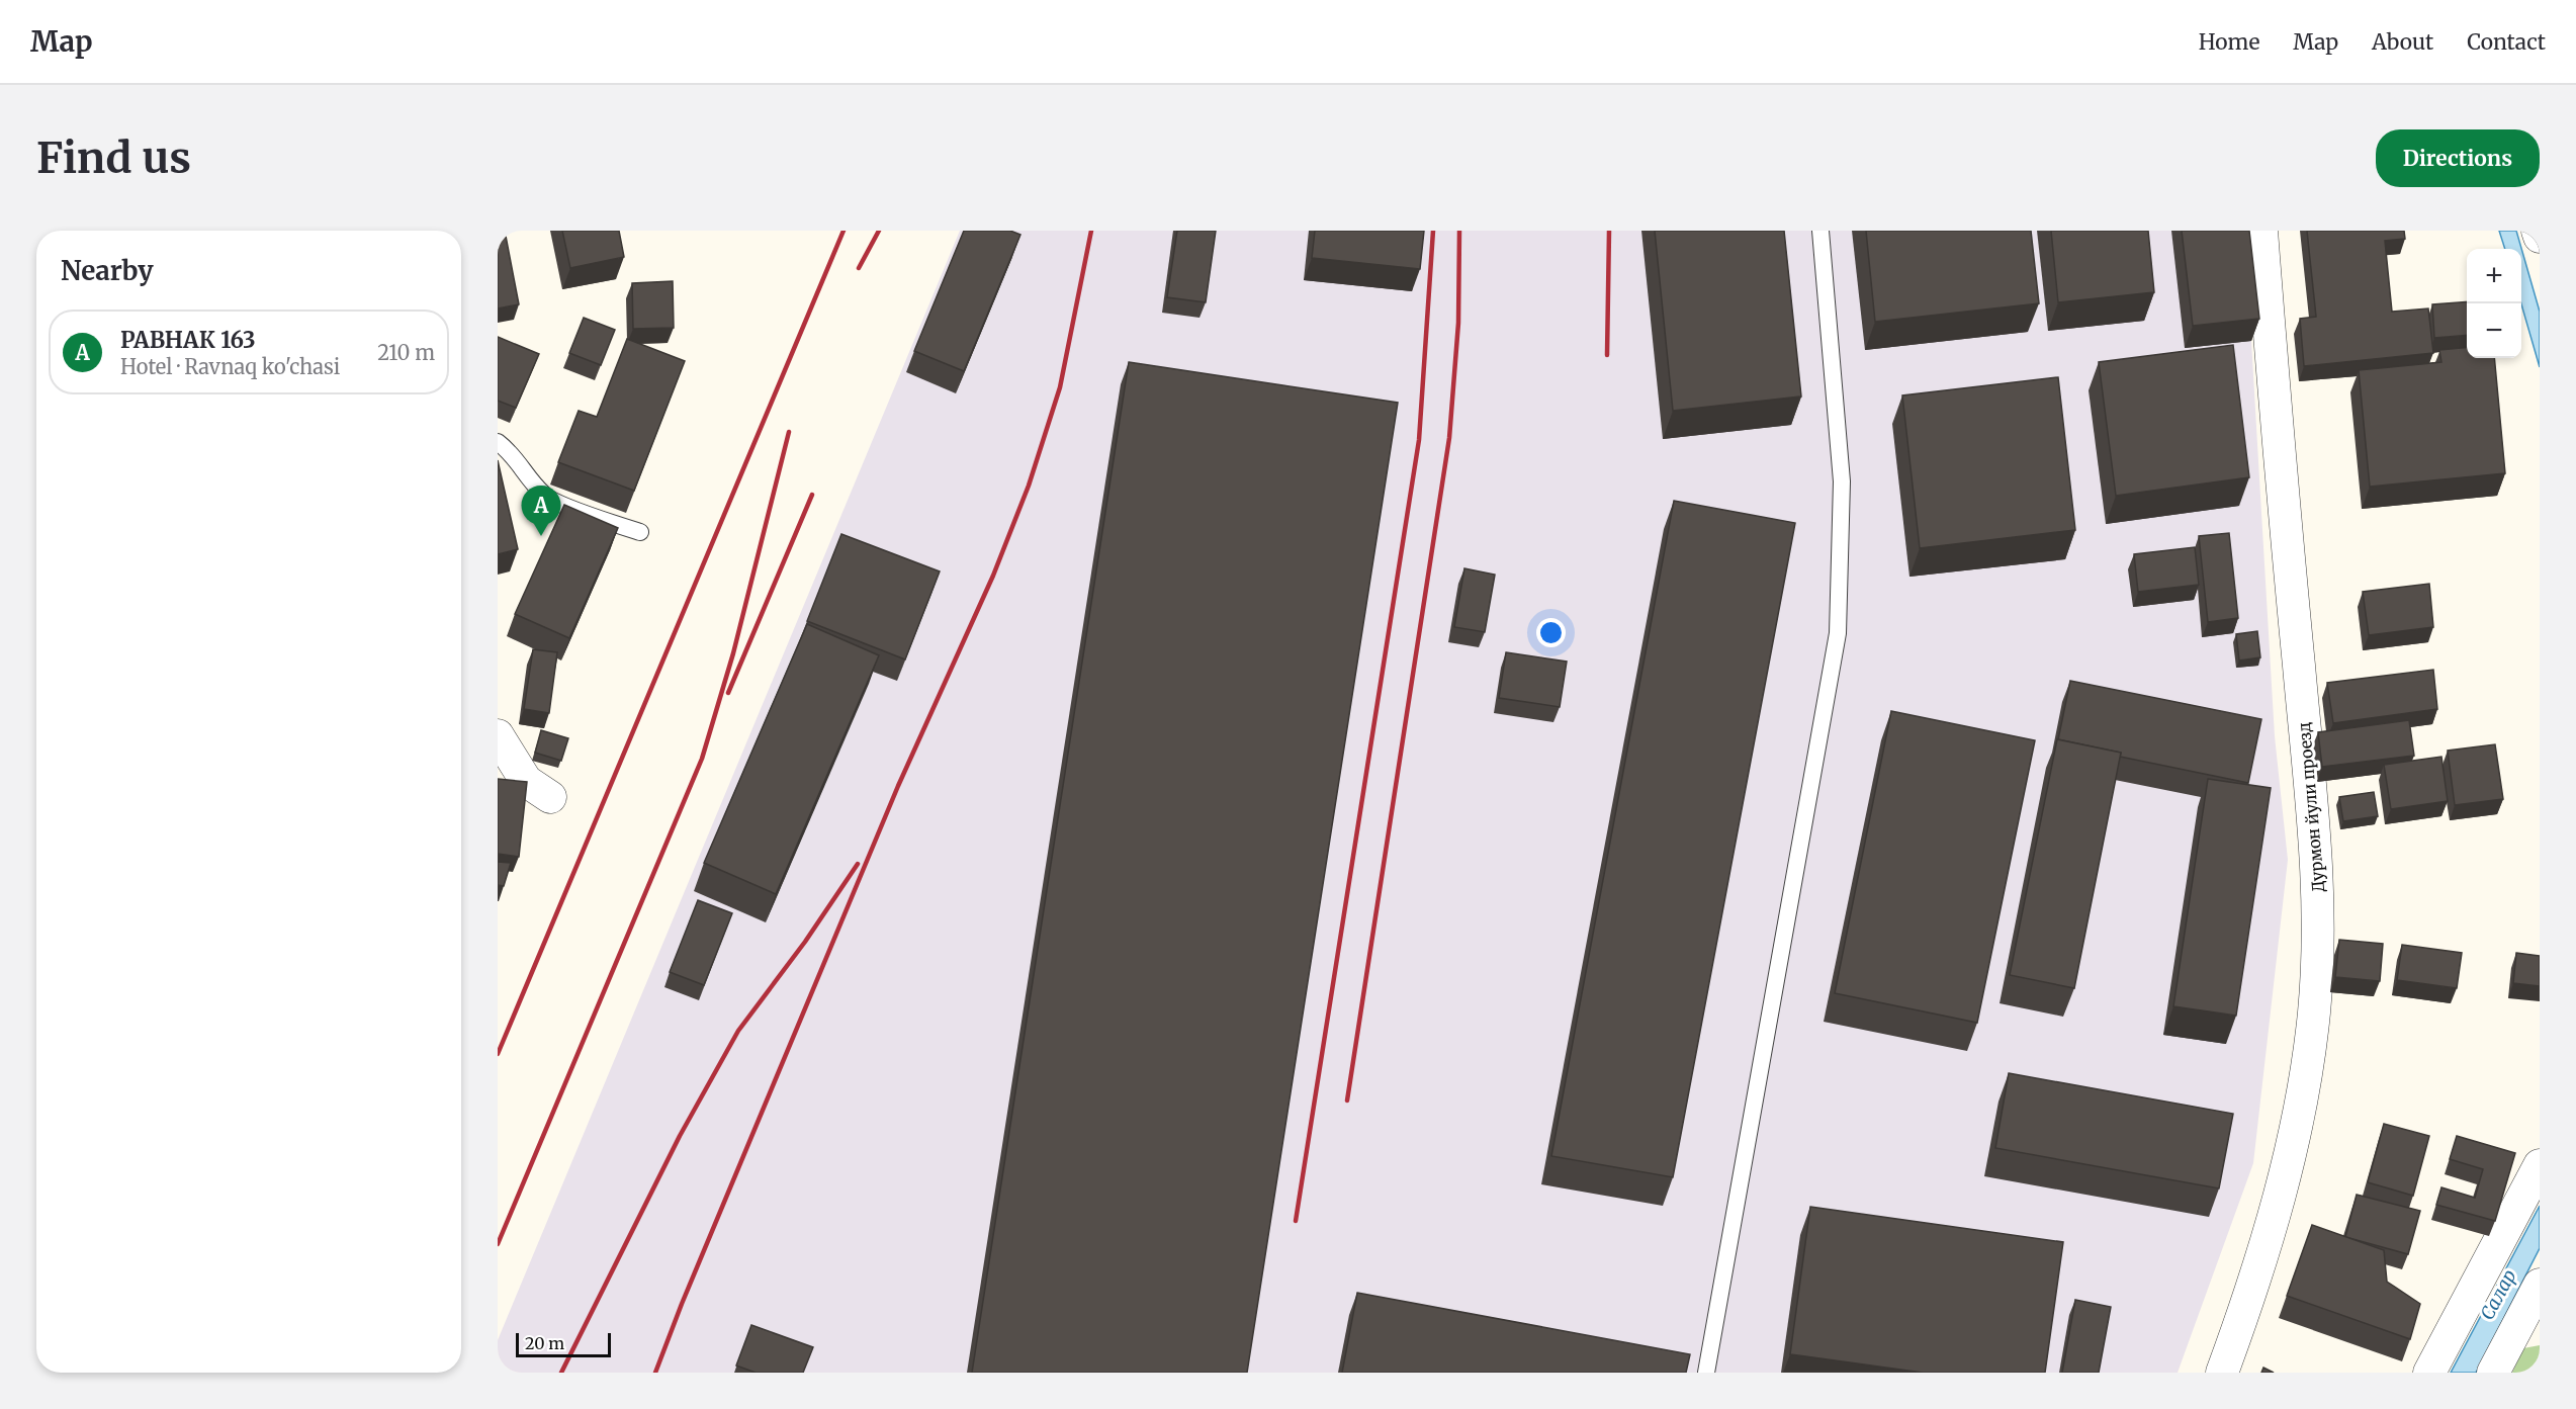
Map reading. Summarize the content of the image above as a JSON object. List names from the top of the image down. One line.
{"streets":{"street":["Дурмон йули проезд"]},"water":["Салар"],"scale_bar":"20 m","page":{"header":"Map","nav":["Home","Map","About","Contact"],"buttons":"Directions","title":"Find us","heading":"Nearby","map_buttons":["+","−"],"list":[{"mark":"A","name":"РАВНАК 163","note":"Hotel · Ravnaq ko'chasi","value":"210 m"}],"pins":"A","scale":"20 m"}}
